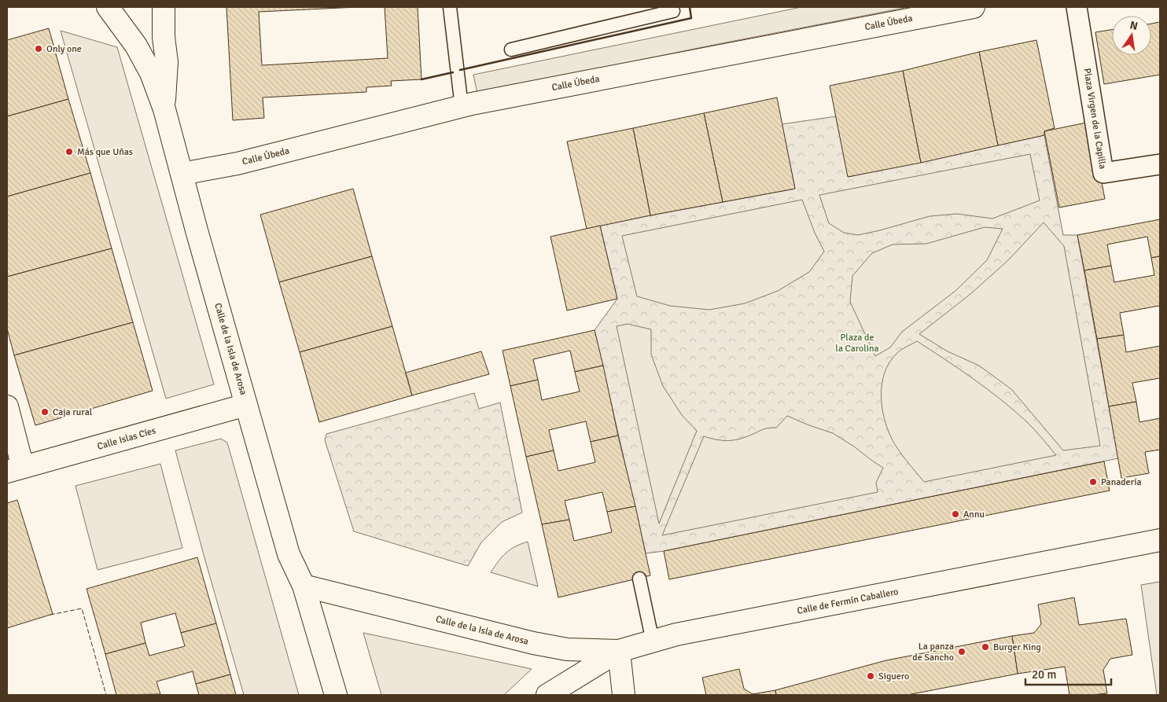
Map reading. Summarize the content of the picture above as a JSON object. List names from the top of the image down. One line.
{"streets":{"street":["Calle Úbeda","Plaza Virgen de la Capilla","Calle de la Isla de Arosa","Calle Islas Cíes","Calle de Fermín Caballero"]},"crossings":[["Calle Úbeda","Calle de la Isla de Arosa"],["Calle de la Isla de Arosa","Calle Islas Cíes"],["Calle de la Isla de Arosa","Calle de Fermín Caballero"]],"parks":["Plaza de la Carolina"],"places":["Only one","Más que Uñas","Caja rural","Panadería","Annu","Burger King","La panza de Sancho","Siguero"],"scale_bar":"20 m","north":"top"}
